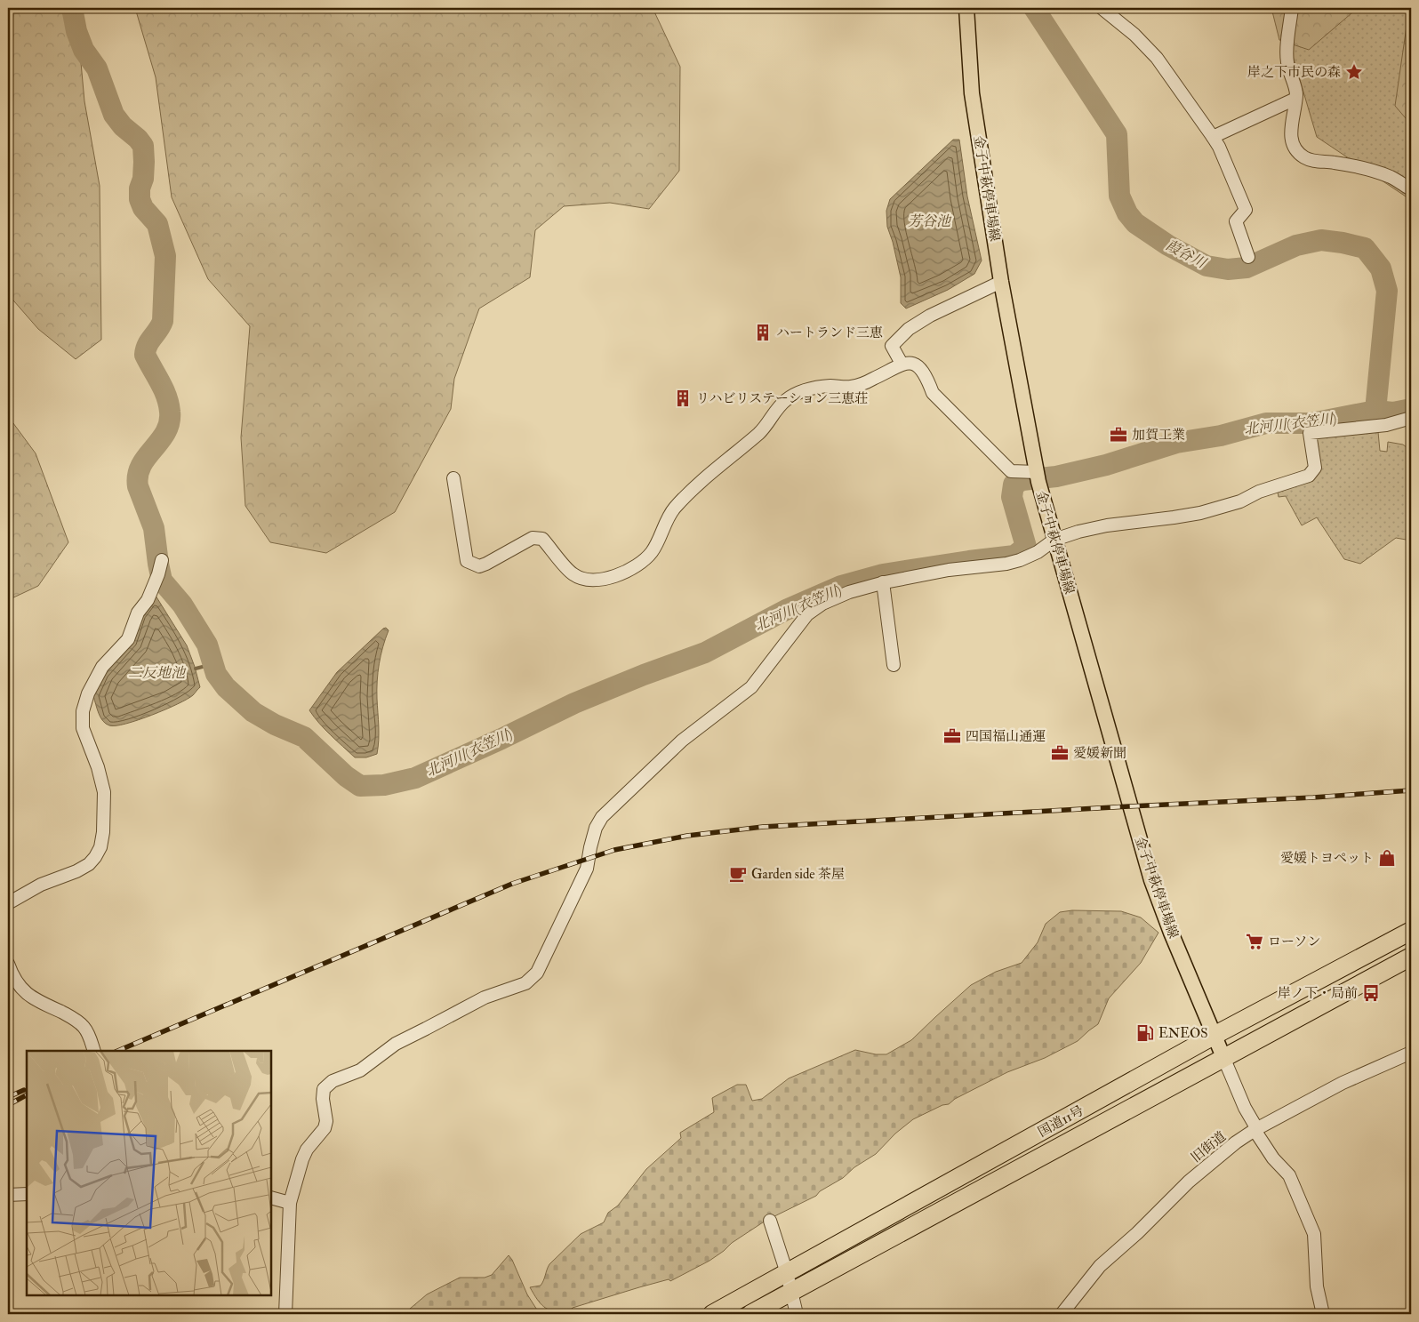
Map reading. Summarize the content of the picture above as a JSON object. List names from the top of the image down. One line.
{"streets":{"highway":["国道11号"],"main road":["金子中萩停車場線"],"street":["旧街道"]},"crossings":[["金子中萩停車場線","国道11号"]],"water":["芳谷池","葭谷川","北河川(衣笠川)","二反地池"],"places":{"place":["岸之下市民の森"],"building":["ハートランド三恵","リハビリステーション三恵荘"],"office":["加賀工業","四国福山通運","愛媛新聞"],"shop":["愛媛トヨペット"],"cafe":["Garden side 茶屋"],"supermarket":["ローソン"],"bus stop":["岸ノ下・局前"],"fuel station":["ENEOS"]}}
